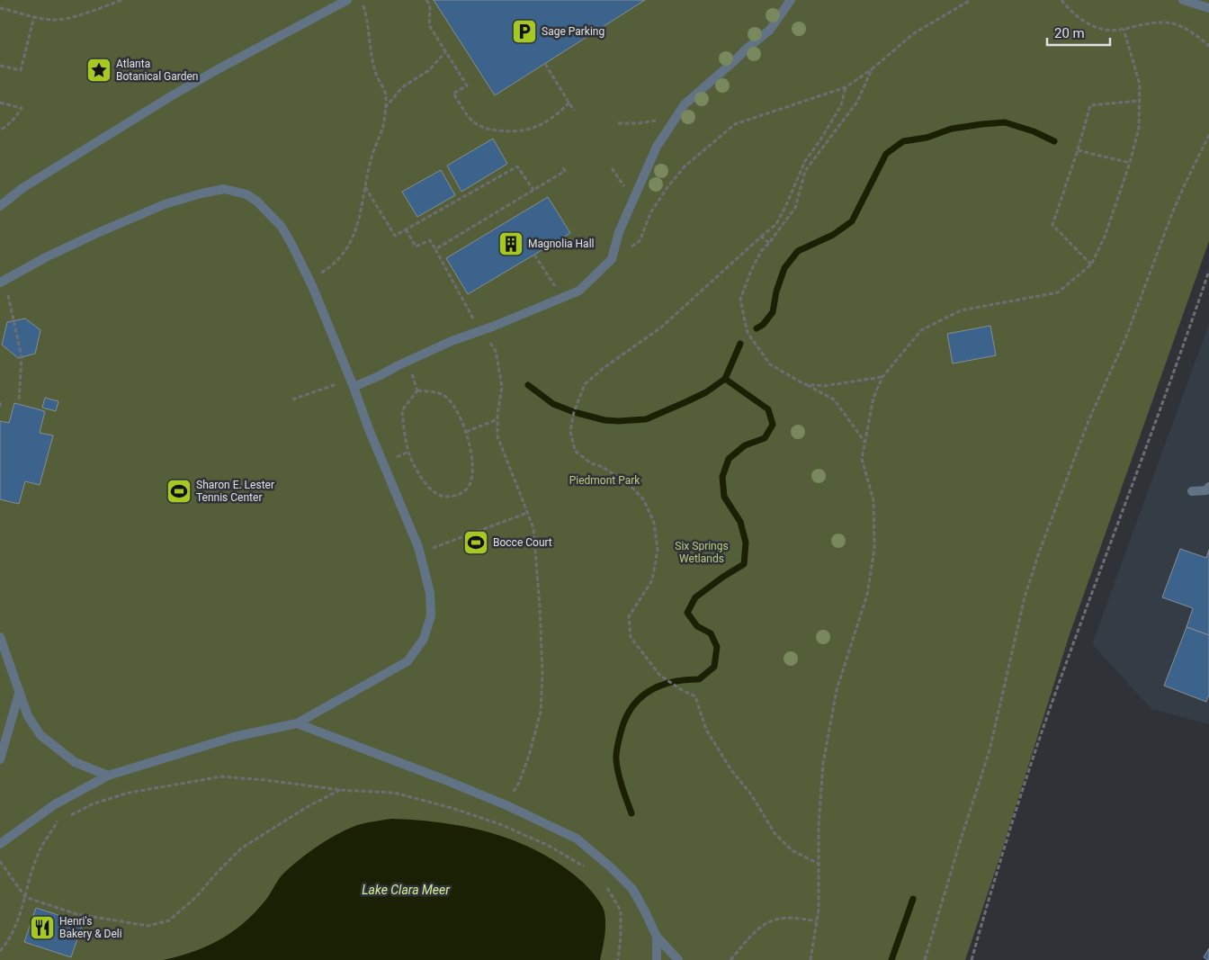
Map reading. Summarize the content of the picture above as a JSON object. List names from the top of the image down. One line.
{"water":["Lake Clara Meer"],"parks":["Piedmont Park","Six Springs Wetlands"],"places":{"parking":["Sage Parking"],"place":["Atlanta Botanical Garden"],"building":["Magnolia Hall"],"sports":["Sharon E. Lester Tennis Center","Bocce Court"],"restaurant":["Henri's Bakery & Deli"]},"scale_bar":"20 m"}
